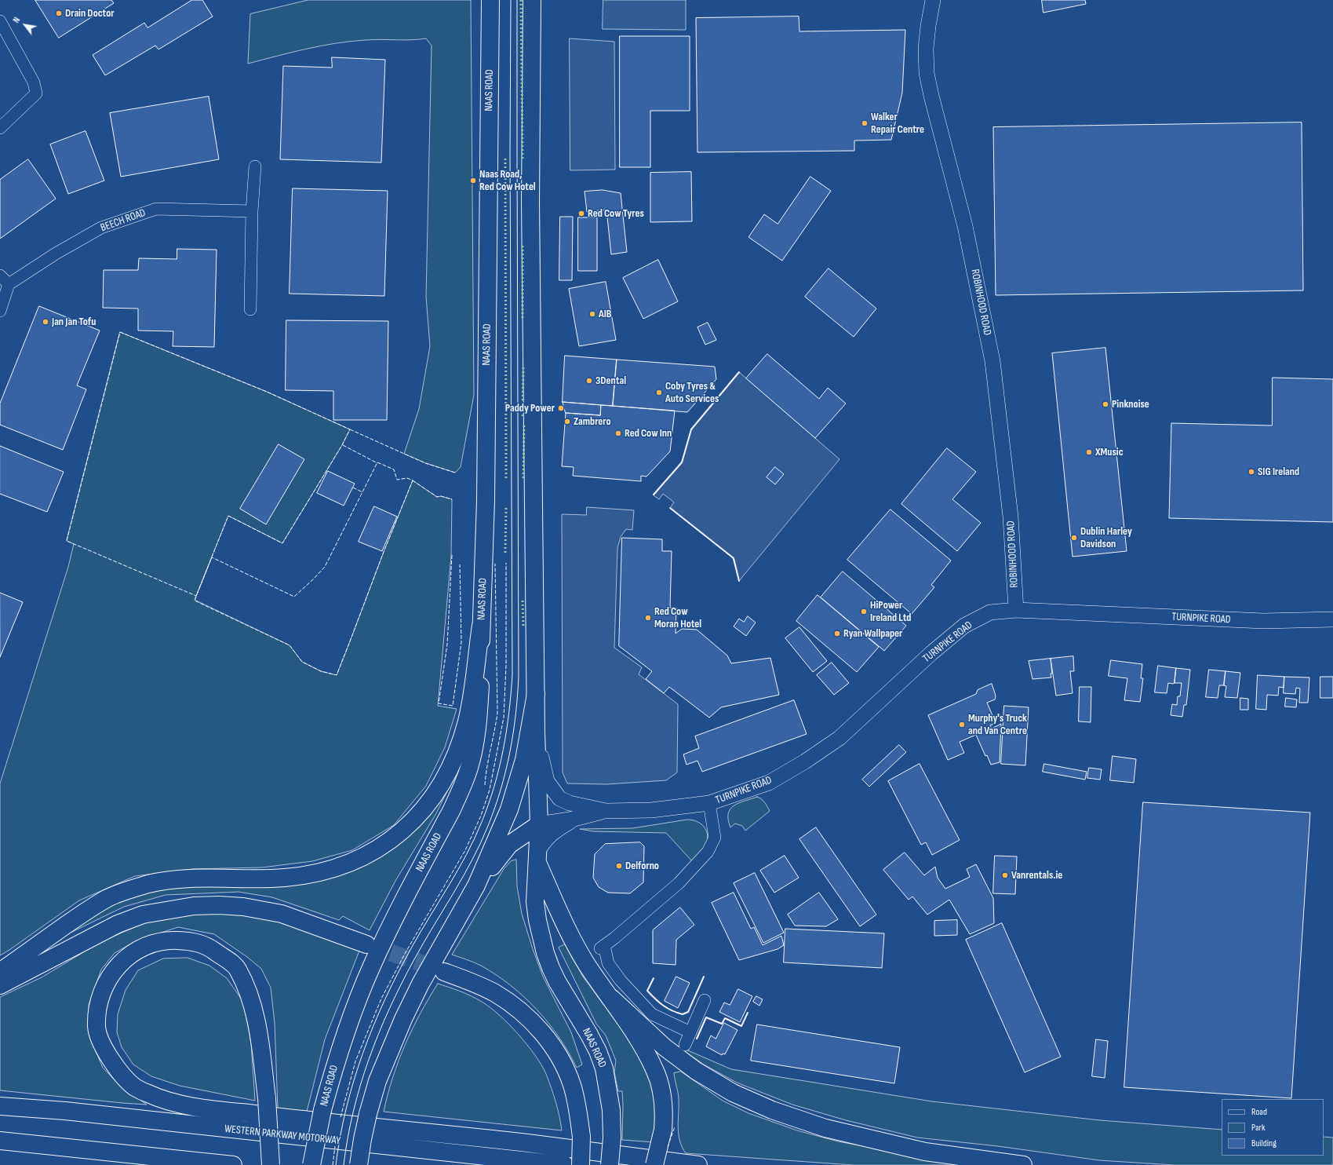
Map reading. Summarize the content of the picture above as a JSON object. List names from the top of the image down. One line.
{"streets":{"main road":["NAAS ROAD","WESTERN PARKWAY MOTORWAY"],"street":["BEECH ROAD","ROBINHOOD ROAD","TURNPIKE ROAD"]},"crossings":[["ROBINHOOD ROAD","TURNPIKE ROAD"]],"places":["Drain Doctor","Walker Repair Centre","Naas Road, Red Cow Hotel","Red Cow Tyres","AIB","Jan Jan Tofu","3Dental","Coby Tyres & Auto Services","Pinknoise","Paddy Power","Zambrero","Red Cow Inn","XMusic","SIG Ireland","Dublin Harley Davidson","HiPower Ireland Ltd","Red Cow Moran Hotel","Ryan Wallpaper","Murphy's Truck and Van Centre","Delforno","Vanrentals.ie"],"legend":["Road","Park","Building"],"north":"top left"}
